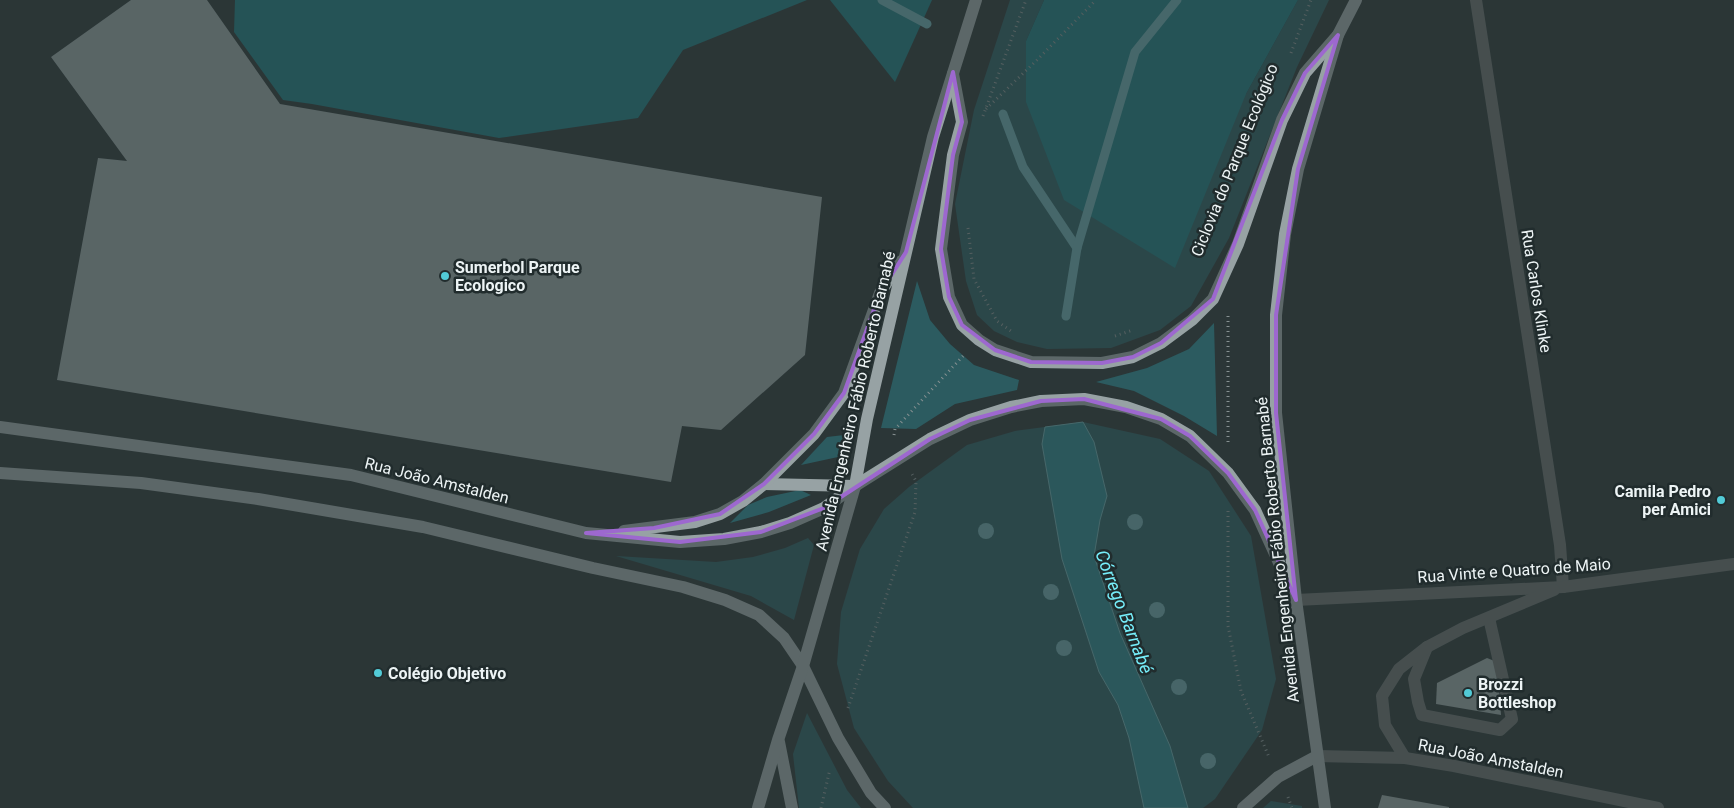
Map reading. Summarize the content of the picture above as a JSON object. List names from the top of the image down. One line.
{"streets":{"main road":["Avenida Engenheiro Fábio Roberto Barnabé","Rua João Amstalden"],"street":["Rua Carlos Klinke","Rua Vinte e Quatro de Maio"],"path":["Ciclovia do Parque Ecológico"]},"crossings":[["Rua Carlos Klinke","Rua Vinte e Quatro de Maio"],["Avenida Engenheiro Fábio Roberto Barnabé","Rua João Amstalden"],["Avenida Engenheiro Fábio Roberto Barnabé","Rua Vinte e Quatro de Maio"],["Rua João Amstalden","Rua Vinte e Quatro de Maio"]],"water":["Córrego Barnabé"],"places":["Sumerbol Parque Ecologico","Camila Pedro per Amici","Colégio Objetivo","Brozzi Bottleshop"]}
